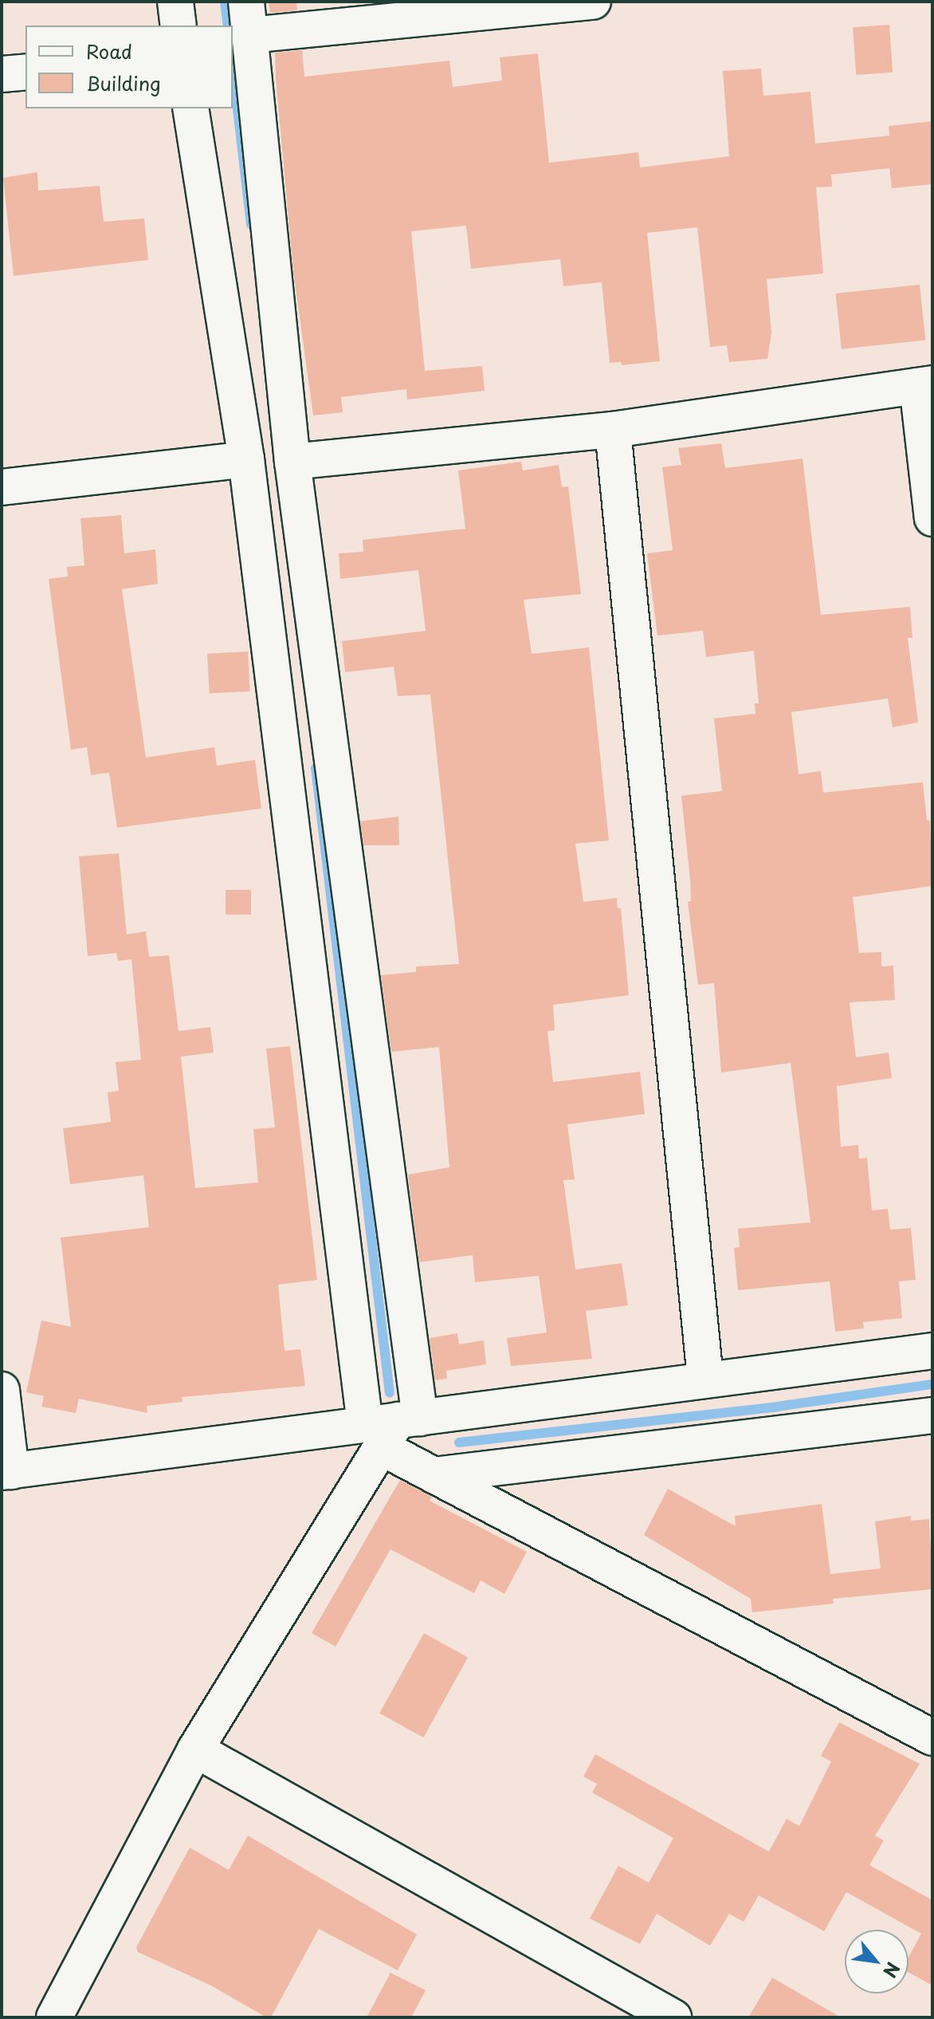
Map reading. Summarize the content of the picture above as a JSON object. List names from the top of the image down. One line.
{"legend":["Road","Building"],"north":"bottom right"}
